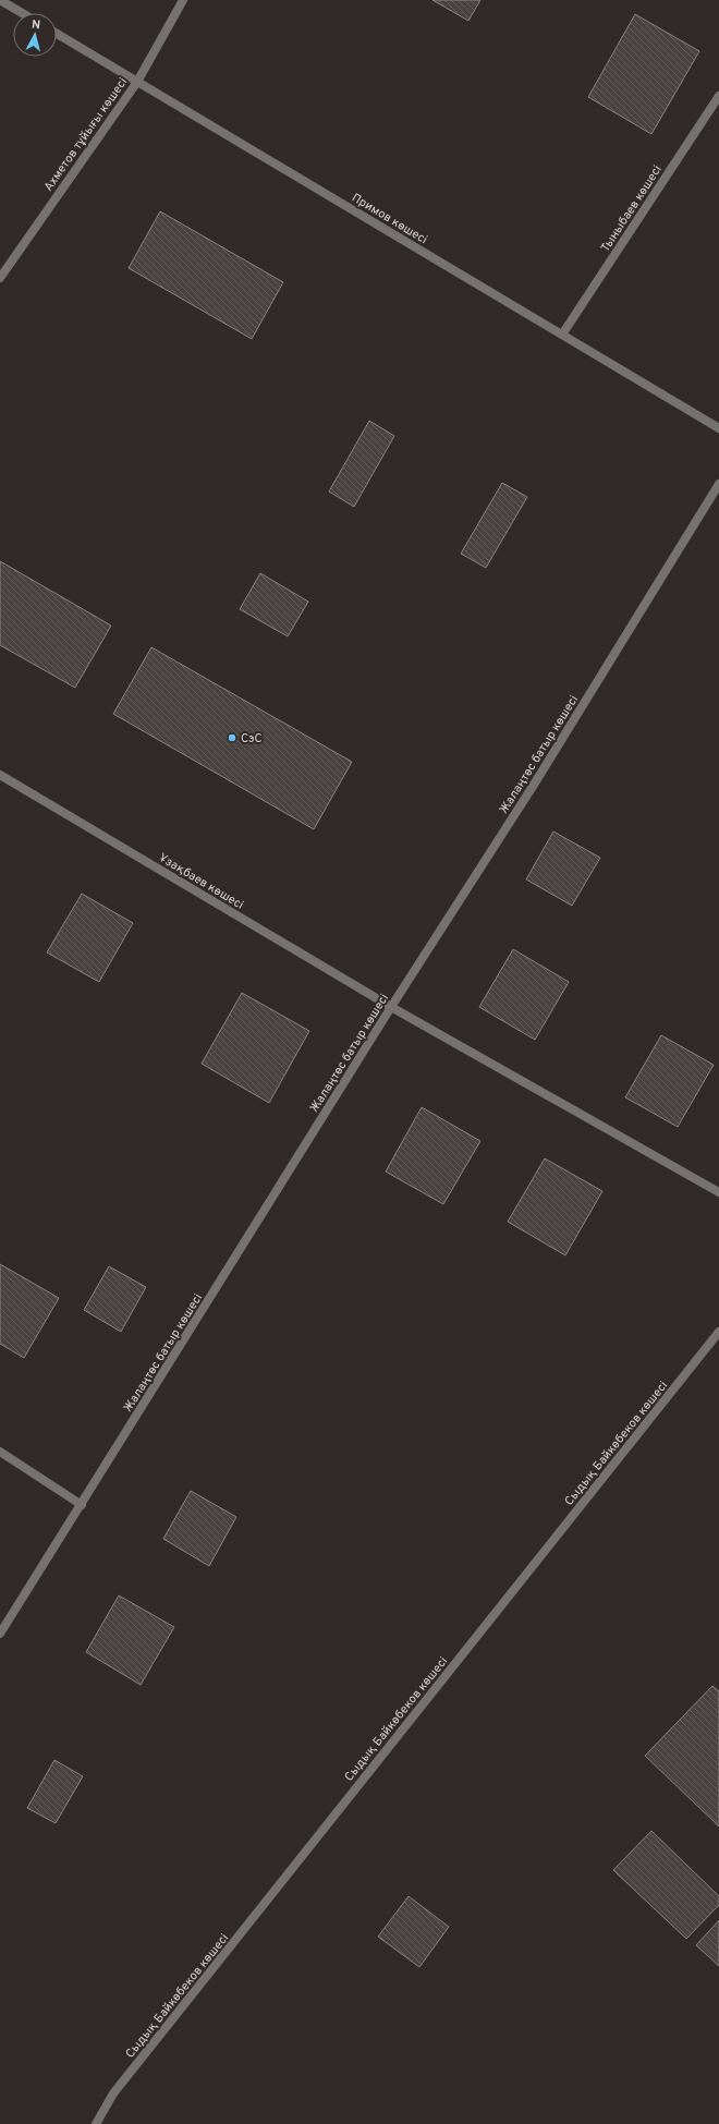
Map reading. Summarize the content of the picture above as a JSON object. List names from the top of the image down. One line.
{"streets":{"street":["Ахметов тұйығы көшесі","Тыныбаев көшесі","Примов көшесі","Жалаңтөс батыр көшесі","Ұзақбаев көшесі","Сыдық Байкөбеков көшесі"]},"crossings":[["Ахметов тұйығы көшесі","Примов көшесі"],["Тыныбаев көшесі","Примов көшесі"],["Жалаңтөс батыр көшесі","Ұзақбаев көшесі"]],"places":["СэС"],"north":"top"}
